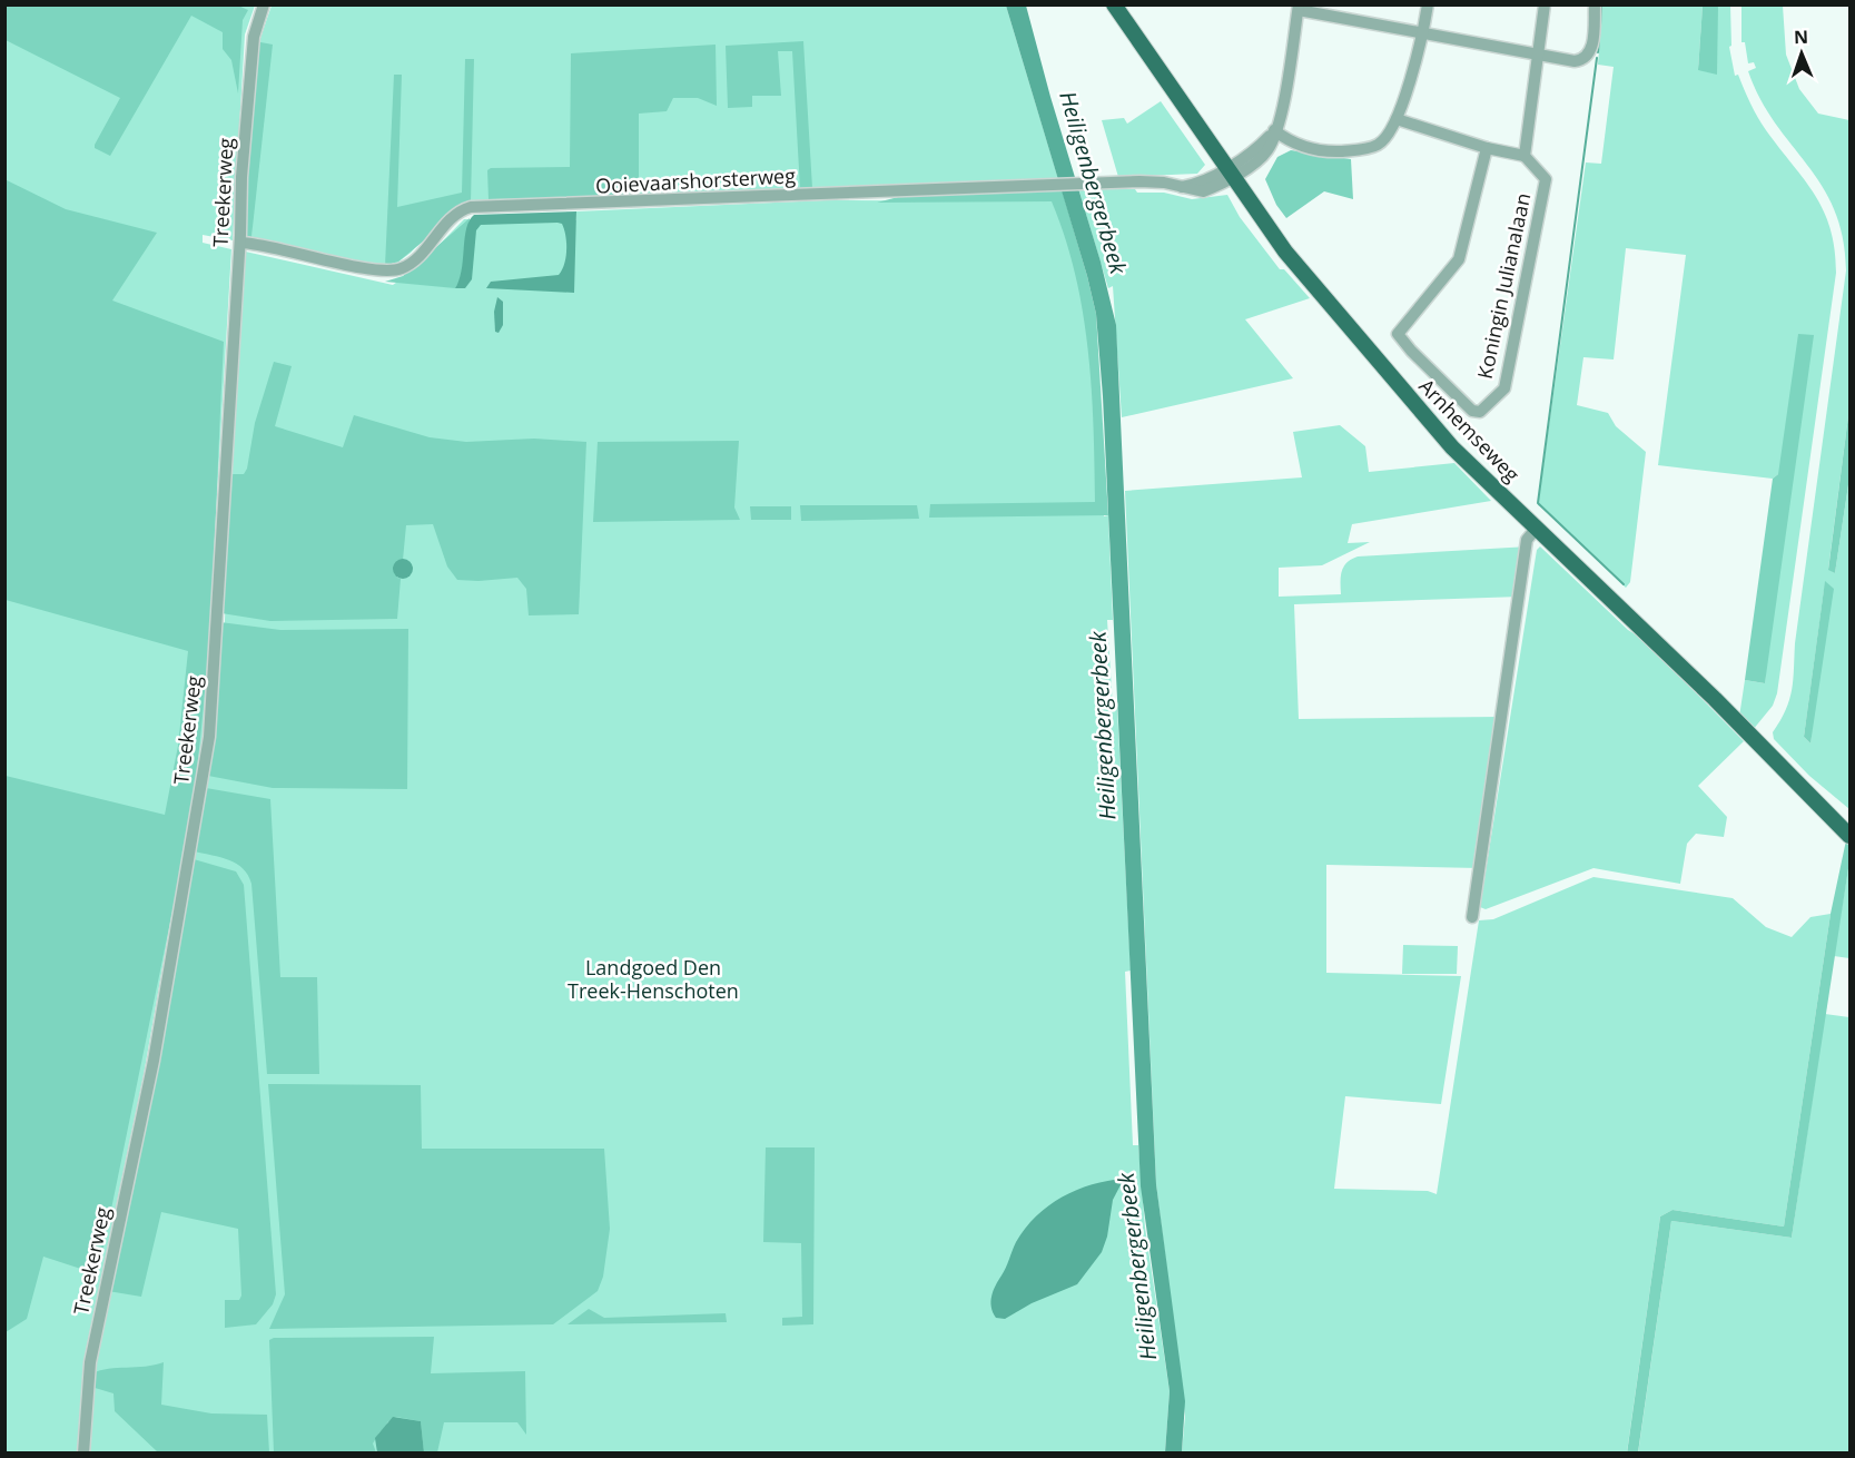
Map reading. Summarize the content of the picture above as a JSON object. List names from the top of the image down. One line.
{"streets":{"main road":["Arnhemseweg"],"street":["Ooievaarshorsterweg","Treekerweg","Koningin Julianalaan"]},"crossings":[["Ooievaarshorsterweg","Treekerweg"],["Ooievaarshorsterweg","Arnhemseweg"]],"water":["Heiligenbergerbeek"],"parks":["Landgoed Den Treek-Henschoten"],"north":"top"}
